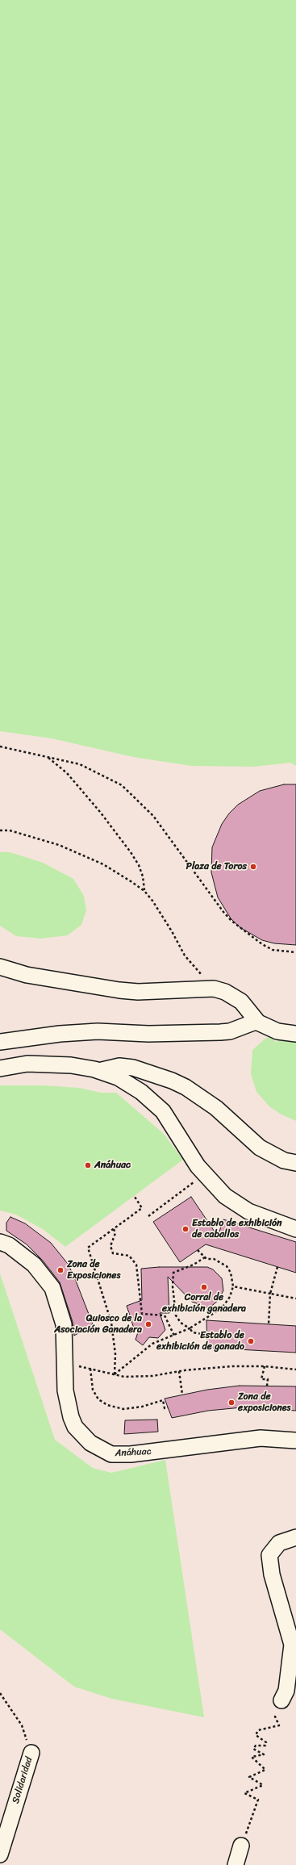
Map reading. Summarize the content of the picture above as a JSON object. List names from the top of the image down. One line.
{"streets":{"street":["Anáhuac","Solidaridad"]},"places":["Plaza de Toros","Anáhuac","Establo de exhibición de caballos","Zona de Exposiciones","Corral de exhibición ganadera","Quiosco de la Asociación Ganadera","Establo de exhibición de ganado","Zona de exposiciones"]}
